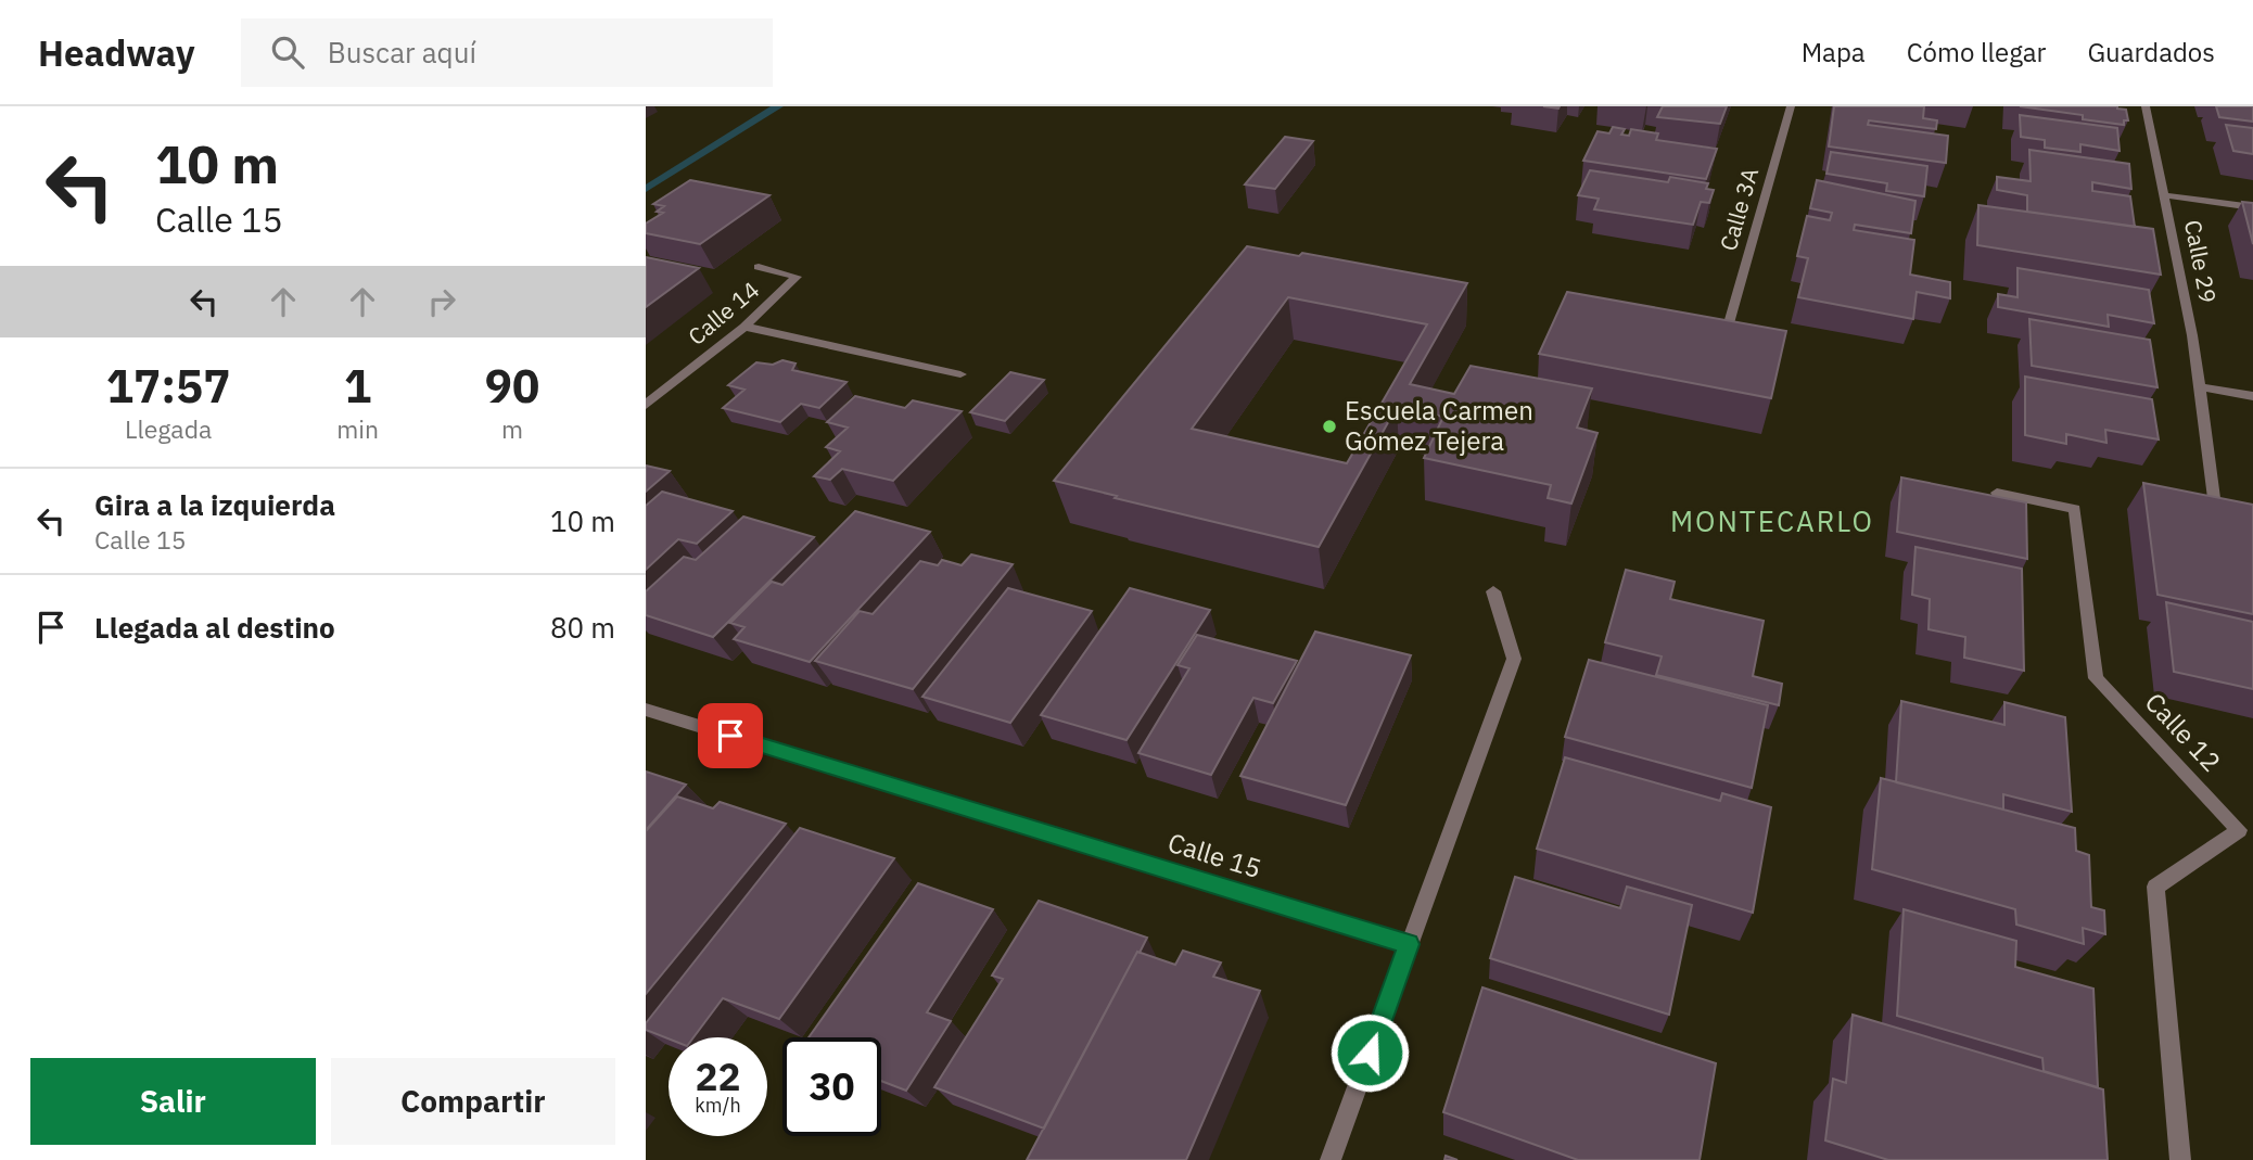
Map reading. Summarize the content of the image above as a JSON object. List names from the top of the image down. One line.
{"streets":{"street":["Calle 3A","Calle 29","Calle 14","Calle 12","Calle 15"]},"districts":["MONTECARLO"],"places":["Escuela Carmen Gómez Tejera"],"page":{"header":"Headway","search":"Buscar aquí","nav":["Mapa","Cómo llegar","Guardados"],"turn":["10 m","Calle 15"],"eta":["17:57","Llegada","1","min","90","m"],"list":[{"name":"Gira a la izquierda","note":"Calle 15","value":"10 m"},{"name":"Llegada al destino","value":"80 m"}],"speed":"22 km/h","limit":"30","buttons":["Salir","Compartir"]}}
